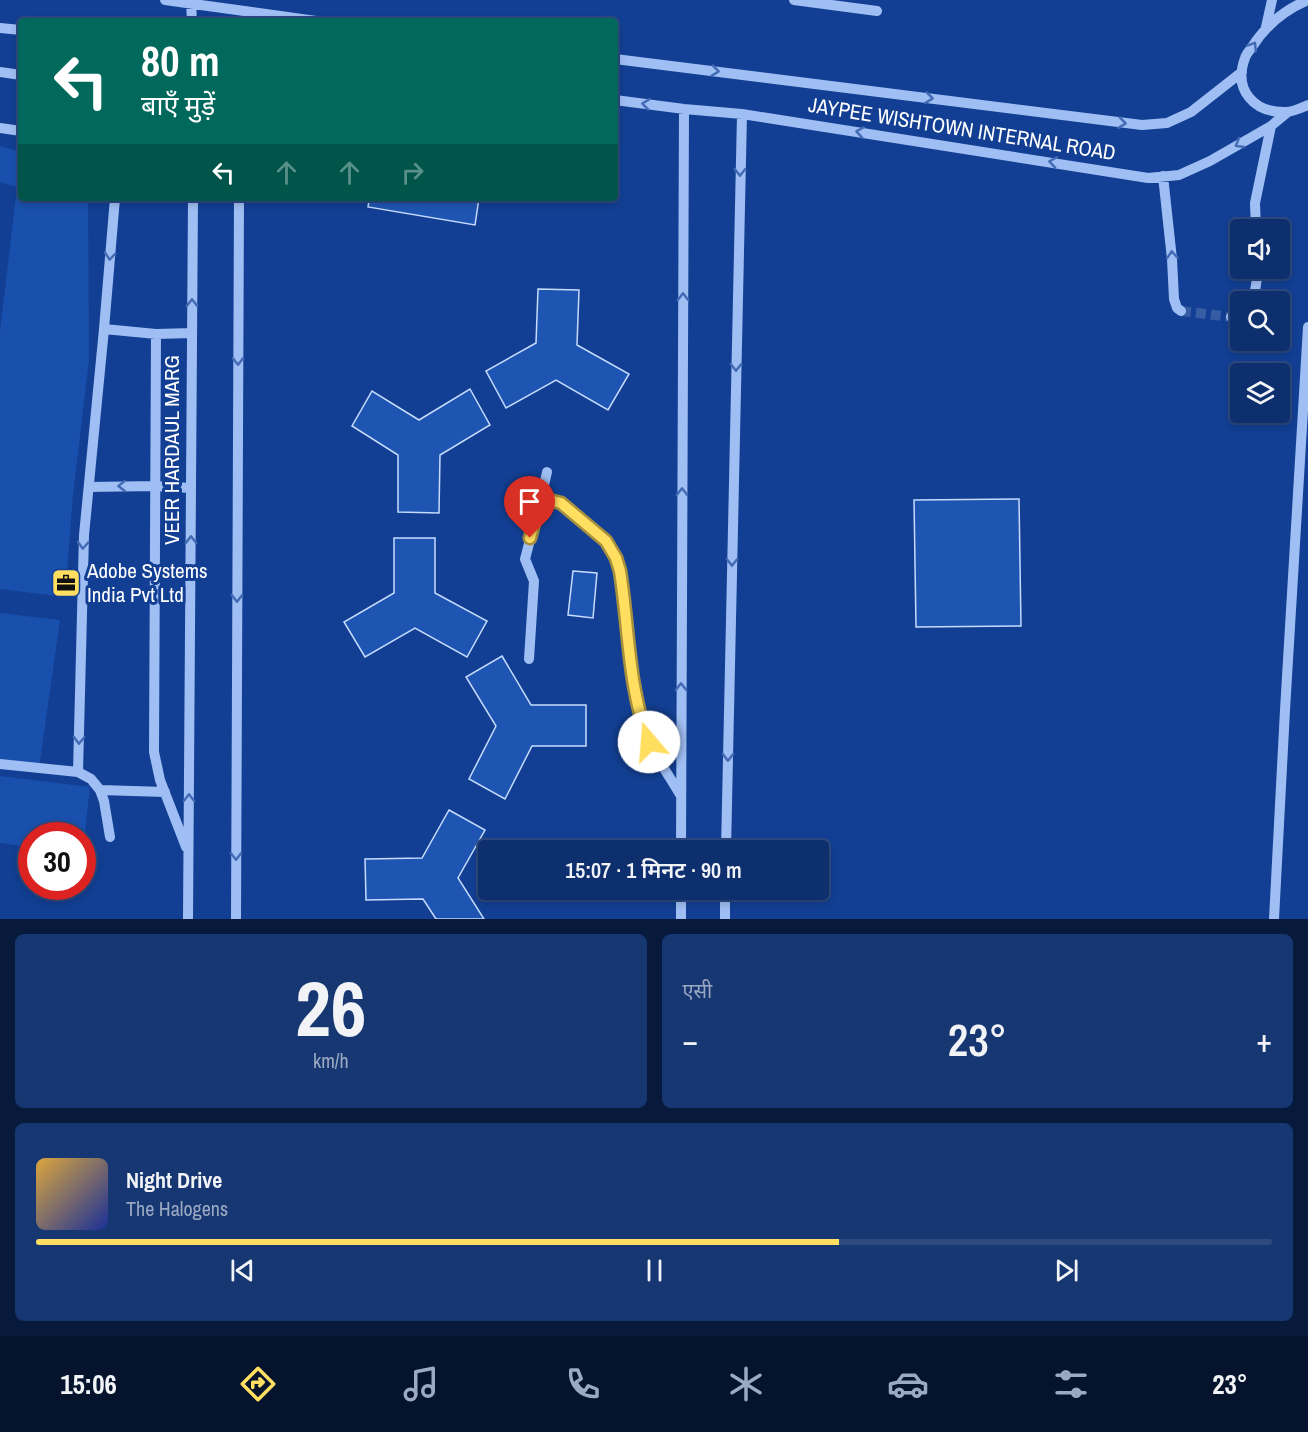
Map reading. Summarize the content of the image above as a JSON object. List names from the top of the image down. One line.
{"streets":{"street":["JAYPEE WISHTOWN INTERNAL ROAD","VEER HARDAUL MARG"]},"places":{"office":["Adobe Systems India Pvt Ltd"]},"page":{"turn":["80 m","बाएँ मुड़ें"],"limit":"30","trip":"15:07 · 1 मिनट · 90 m","tile":[["26","km/h"],"एसी"],"heat":["−","23°","+"],"song":["Night Drive","The Halogens"],"tabs":["15:06","23°"]}}
